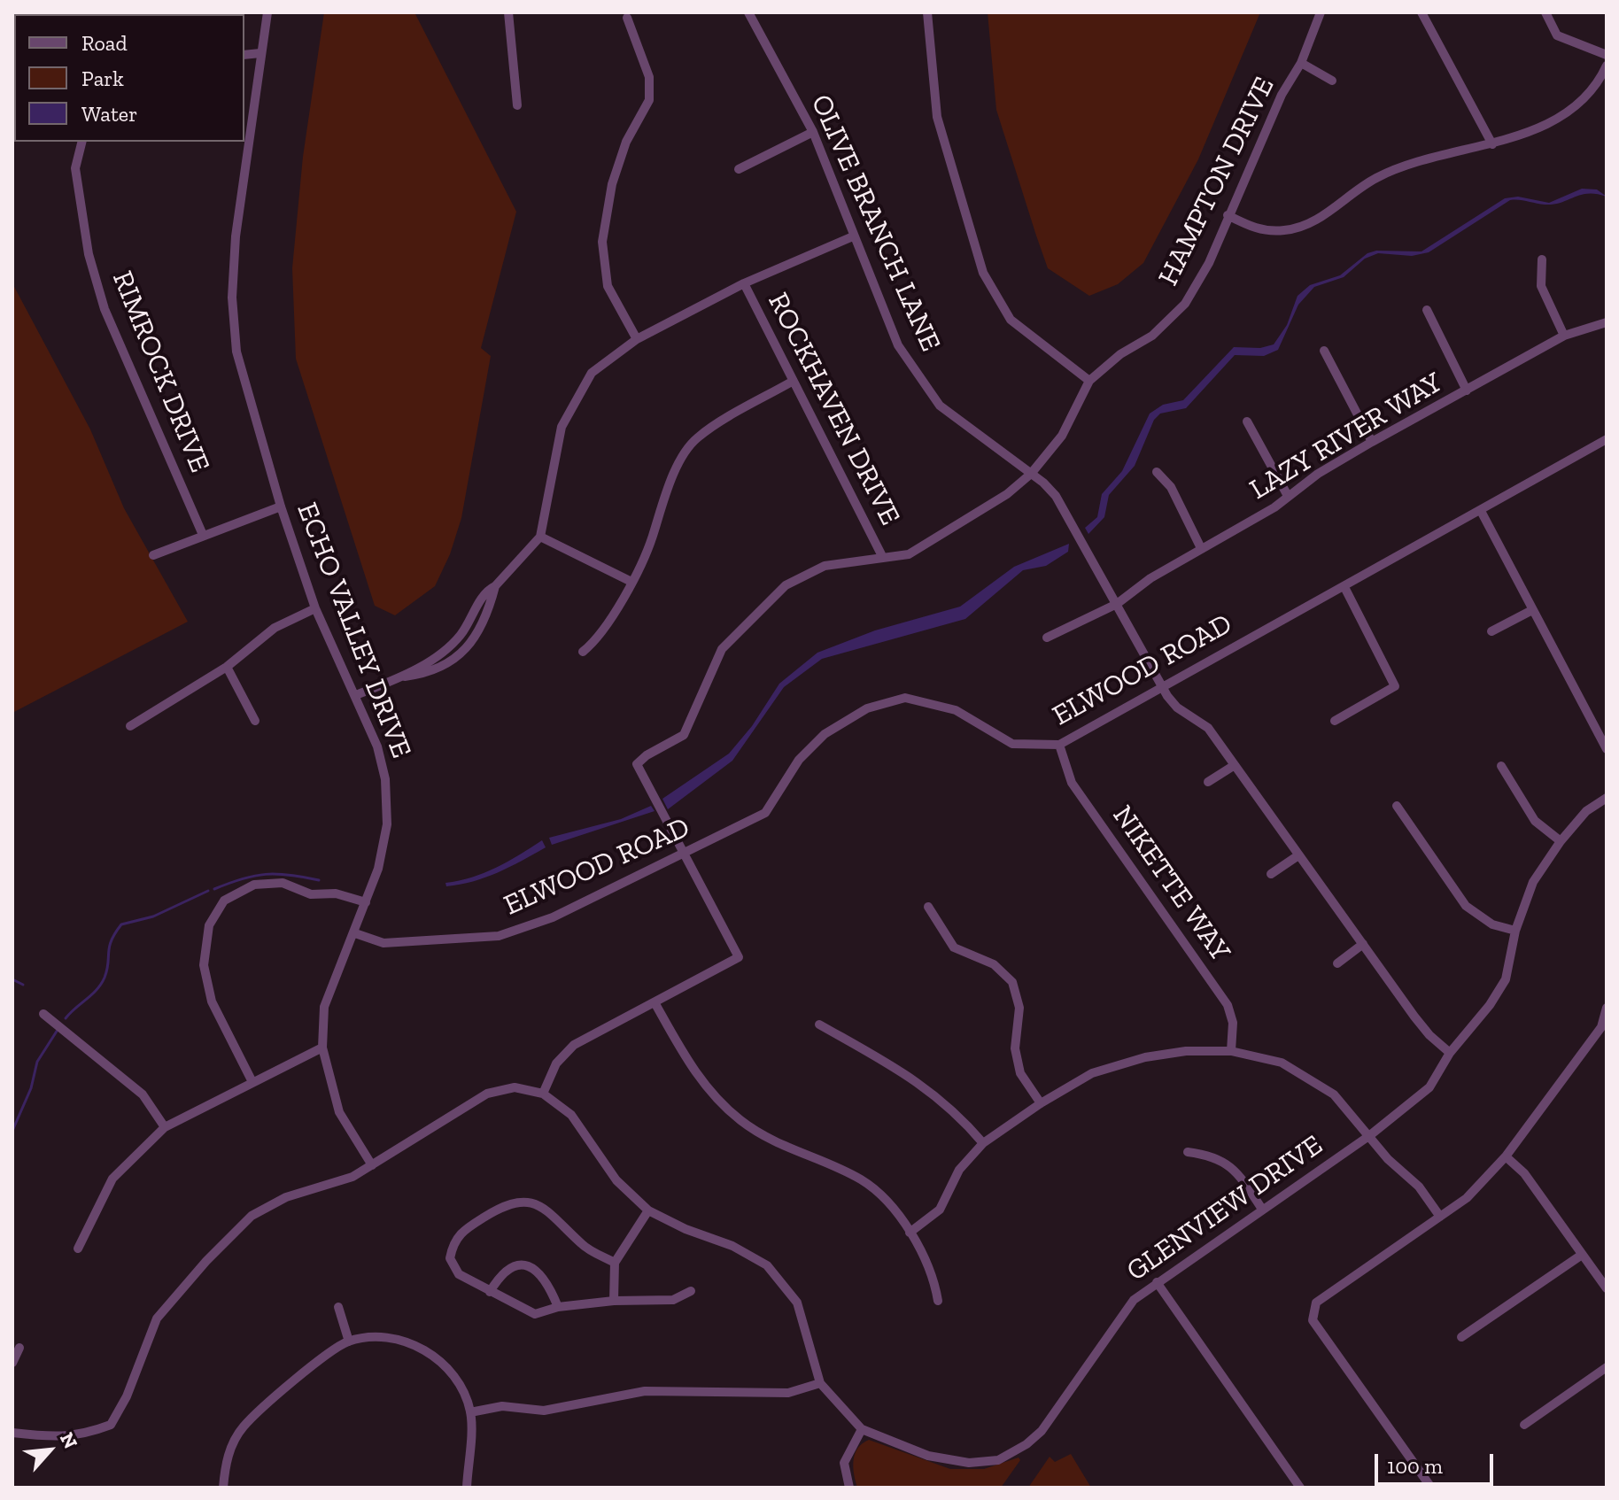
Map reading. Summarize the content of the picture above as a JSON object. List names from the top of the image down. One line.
{"streets":{"street":["HAMPTON DRIVE","OLIVE BRANCH LANE","RIMROCK DRIVE","ROCKHAVEN DRIVE","LAZY RIVER WAY","ECHO VALLEY DRIVE","ELWOOD ROAD","NIKETTE WAY","GLENVIEW DRIVE"]},"crossings":[["HAMPTON DRIVE","OLIVE BRANCH LANE"],["HAMPTON DRIVE","ROCKHAVEN DRIVE"],["HAMPTON DRIVE","ELWOOD ROAD"],["OLIVE BRANCH LANE","LAZY RIVER WAY"],["OLIVE BRANCH LANE","ELWOOD ROAD"],["OLIVE BRANCH LANE","GLENVIEW DRIVE"],["ECHO VALLEY DRIVE","ELWOOD ROAD"],["ECHO VALLEY DRIVE","GLENVIEW DRIVE"],["ELWOOD ROAD","NIKETTE WAY"]],"legend":["Road","Park","Water"],"scale_bar":"100 m","north":"top right"}
